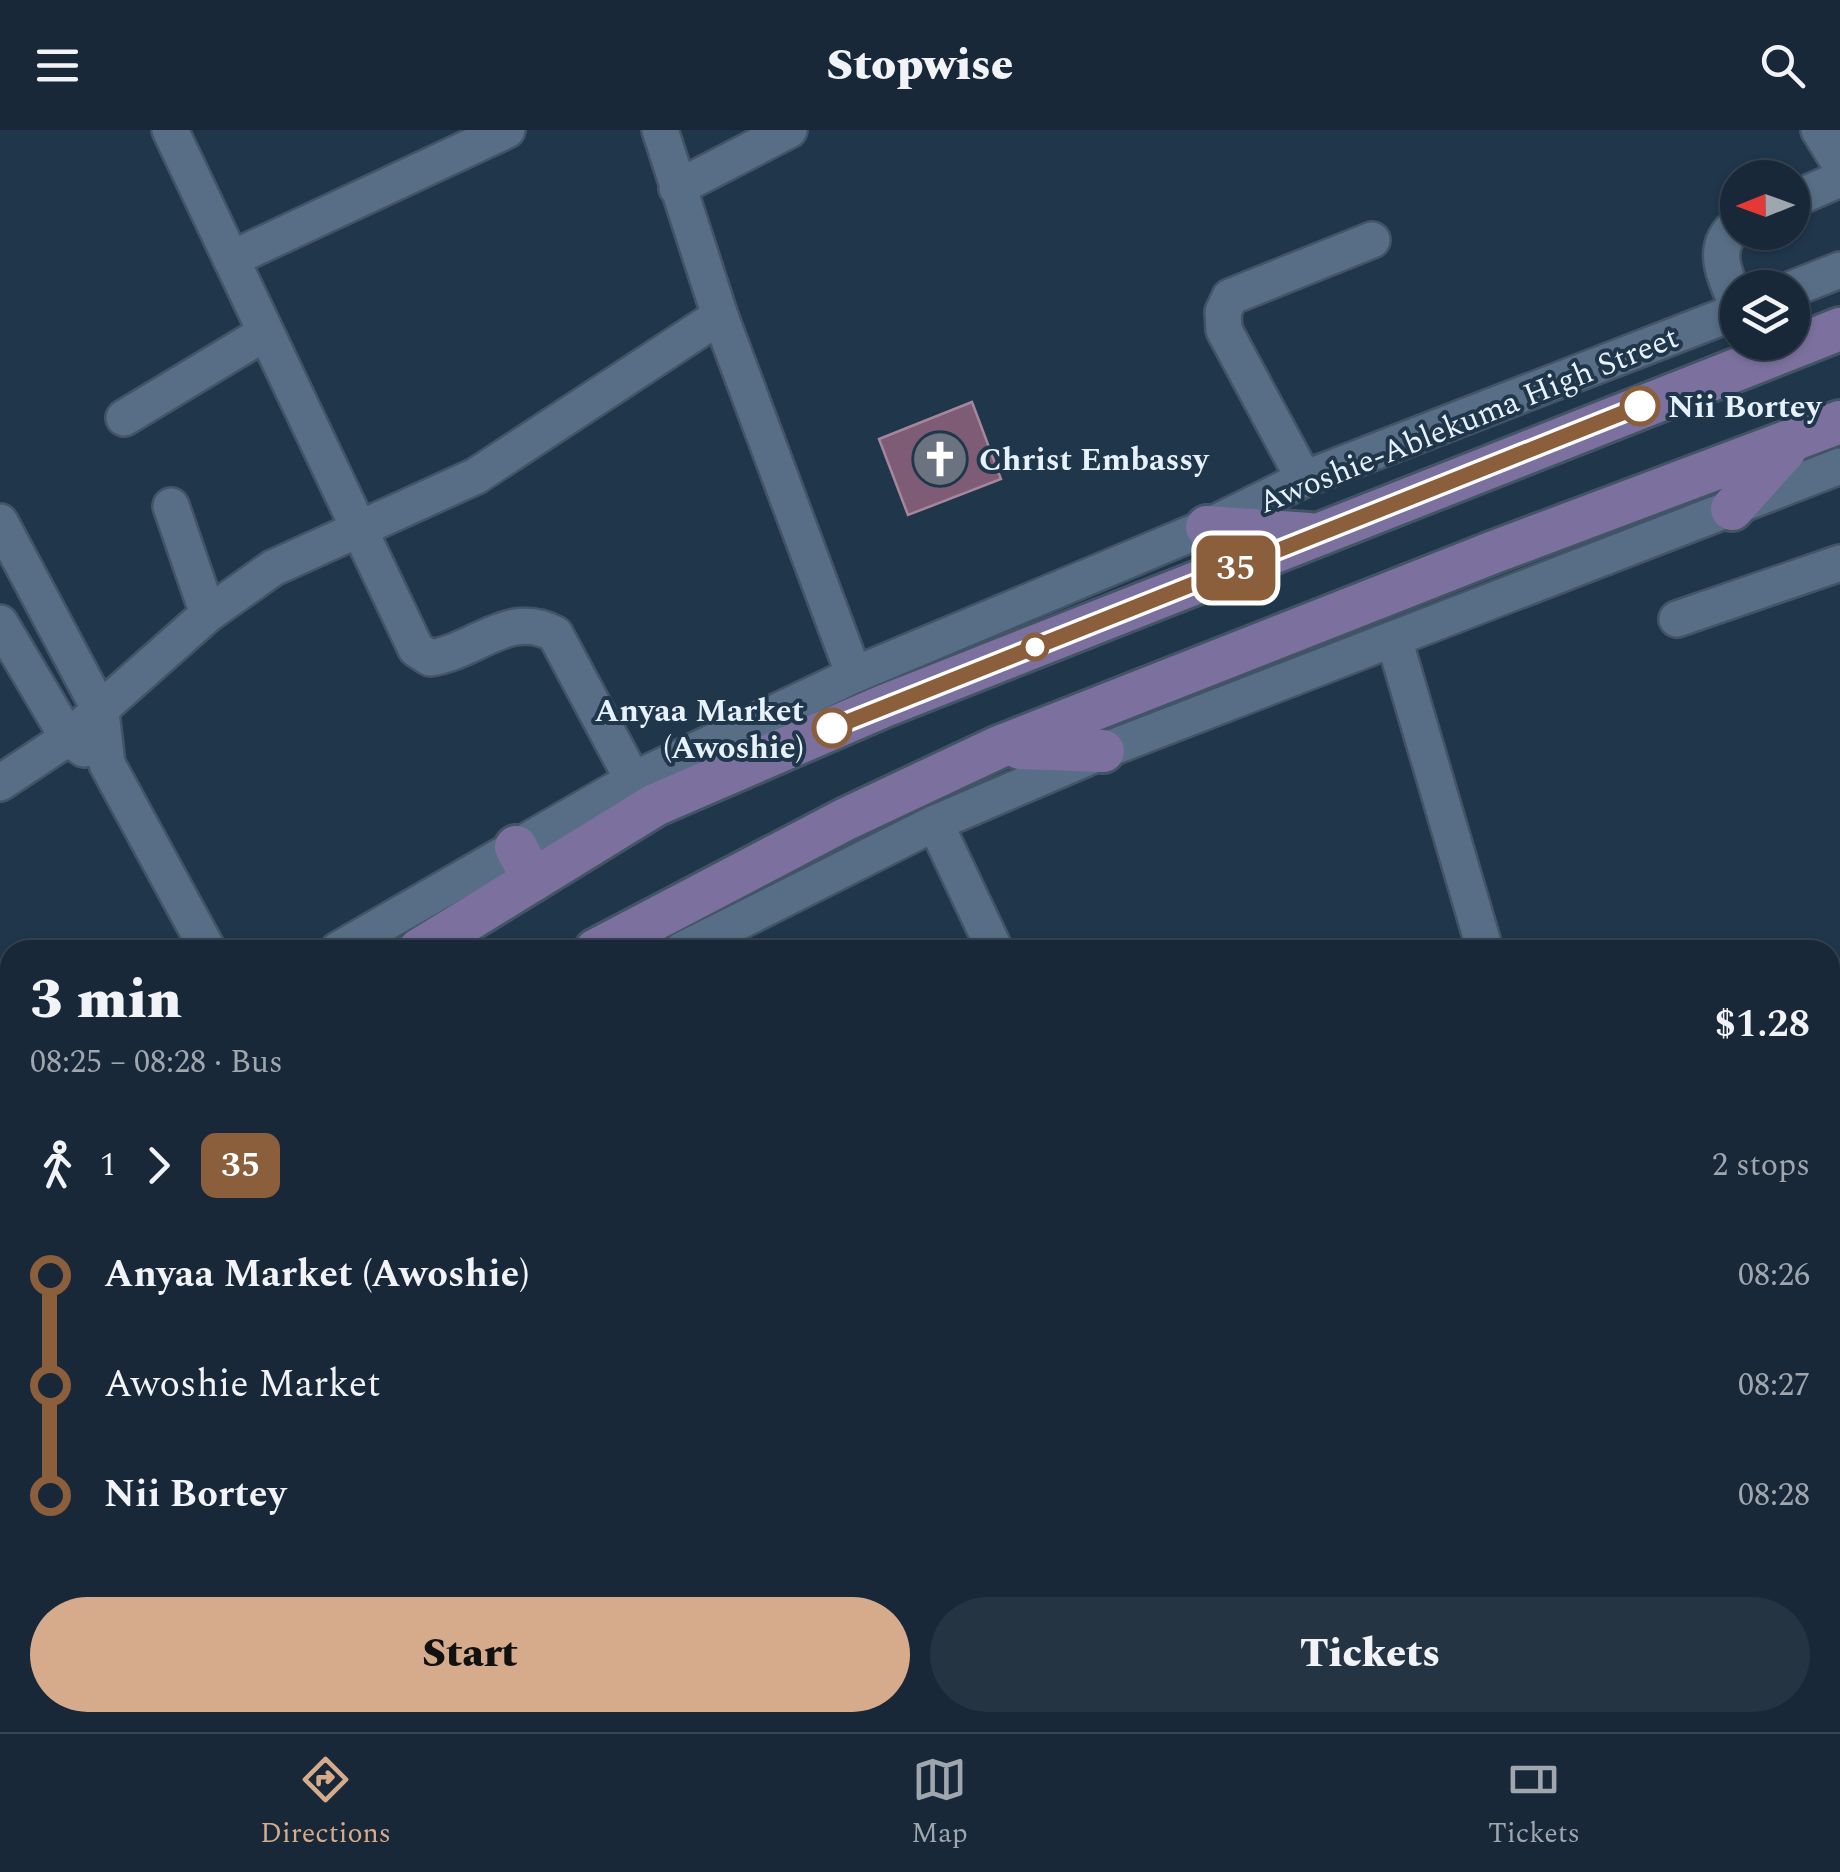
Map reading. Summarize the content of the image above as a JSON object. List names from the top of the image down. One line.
{"streets":{"main road":["Awoshie-Ablekuma High Street"]},"places":{"other":["Nii Bortey","Anyaa Market (Awoshie)"],"church":["Christ Embassy"]},"lines":["bus line 35"],"north":"left","page":{"header":"Stopwise","on_map":"35","heading":["3 min","08:25 – 08:28 · Bus","$1.28"],"legs":["1","35","2 stops"],"list":[{"name":"Anyaa Market (Awoshie)","value":"08:26"},{"name":"Awoshie Market","value":"08:27"},{"name":"Nii Bortey","value":"08:28"}],"buttons":["Start","Tickets"],"tabs":["Directions","Map","Tickets"]}}
